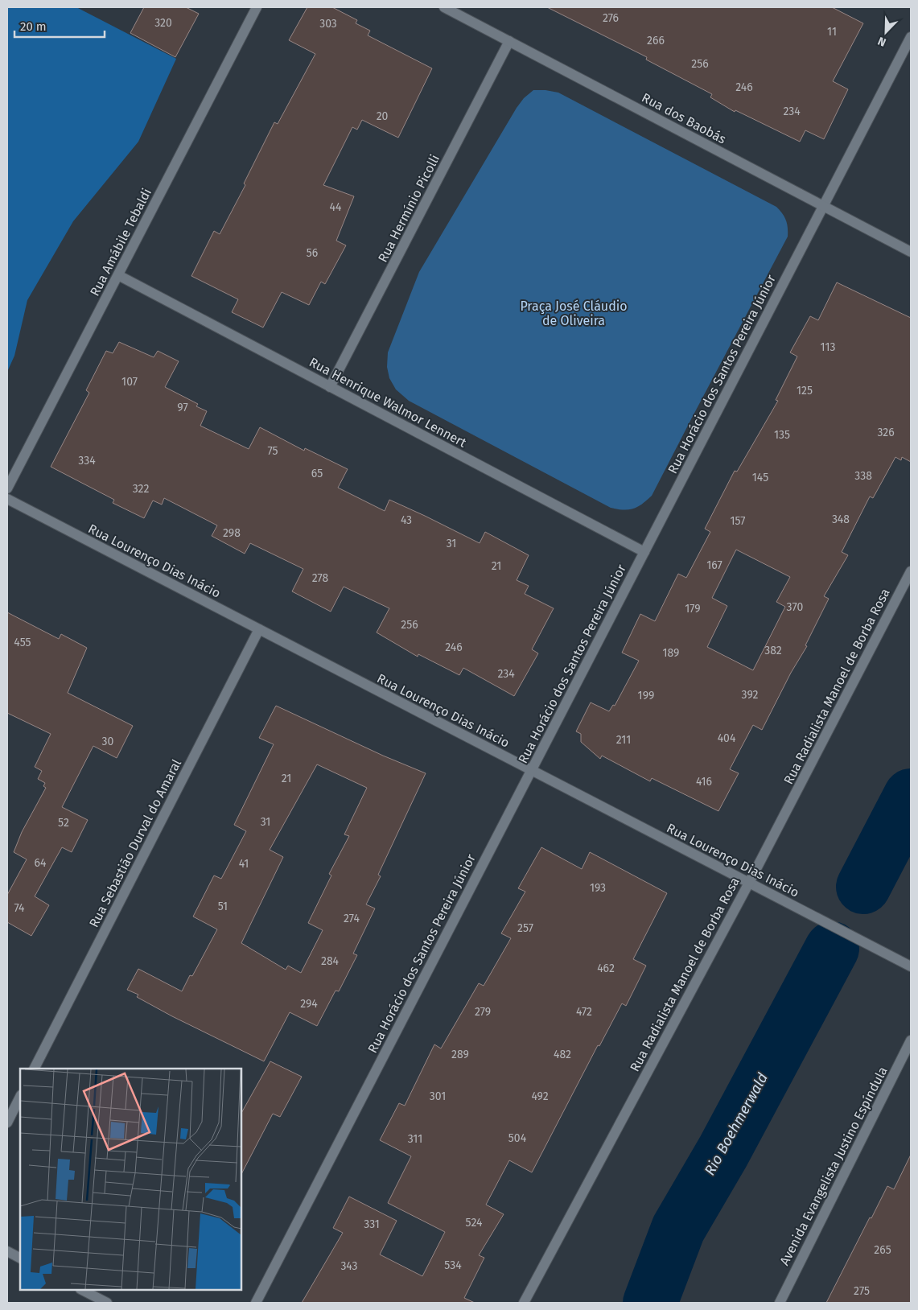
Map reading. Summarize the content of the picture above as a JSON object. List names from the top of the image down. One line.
{"streets":{"street":["Rua dos Baobás","Rua Hermínio Picolli","Rua Amábile Tebaldi","Rua Horácio dos Santos Pereira Júnior","Rua Henrique Walmor Lennert","Rua Lourenço Dias Inácio","Rua Radialista Manoel de Borba Rosa","Rua Sebastião Durval do Amaral","Avenida Evangelista Justino Espíndula"]},"crossings":[["Rua dos Baobás","Rua Hermínio Picolli"],["Rua dos Baobás","Rua Horácio dos Santos Pereira Júnior"],["Rua Hermínio Picolli","Rua Henrique Walmor Lennert"],["Rua Amábile Tebaldi","Rua Henrique Walmor Lennert"],["Rua Horácio dos Santos Pereira Júnior","Rua Henrique Walmor Lennert"],["Rua Horácio dos Santos Pereira Júnior","Rua Lourenço Dias Inácio"],["Rua Lourenço Dias Inácio","Rua Radialista Manoel de Borba Rosa"],["Rua Lourenço Dias Inácio","Rua Sebastião Durval do Amaral"]],"water":["Rio Boehmerwald"],"parks":["Praça José Cláudio de Oliveira"],"house_numbers":["276","320","303","11","266","256","246","234","20","44","56","113","107","125","97","326","135","75","334","65","338","145","322","348","43","157","298","31","167","21","278","370","179","256","455","246","382","189","234","392","199","404","211","30","21","416","31","52","64","41","193","51","74","274","257","284","462","294","279","472","289","482","301","492","504","311","524","331","265","534","343","275"],"scale_bar":"20 m","north":"bottom left"}
